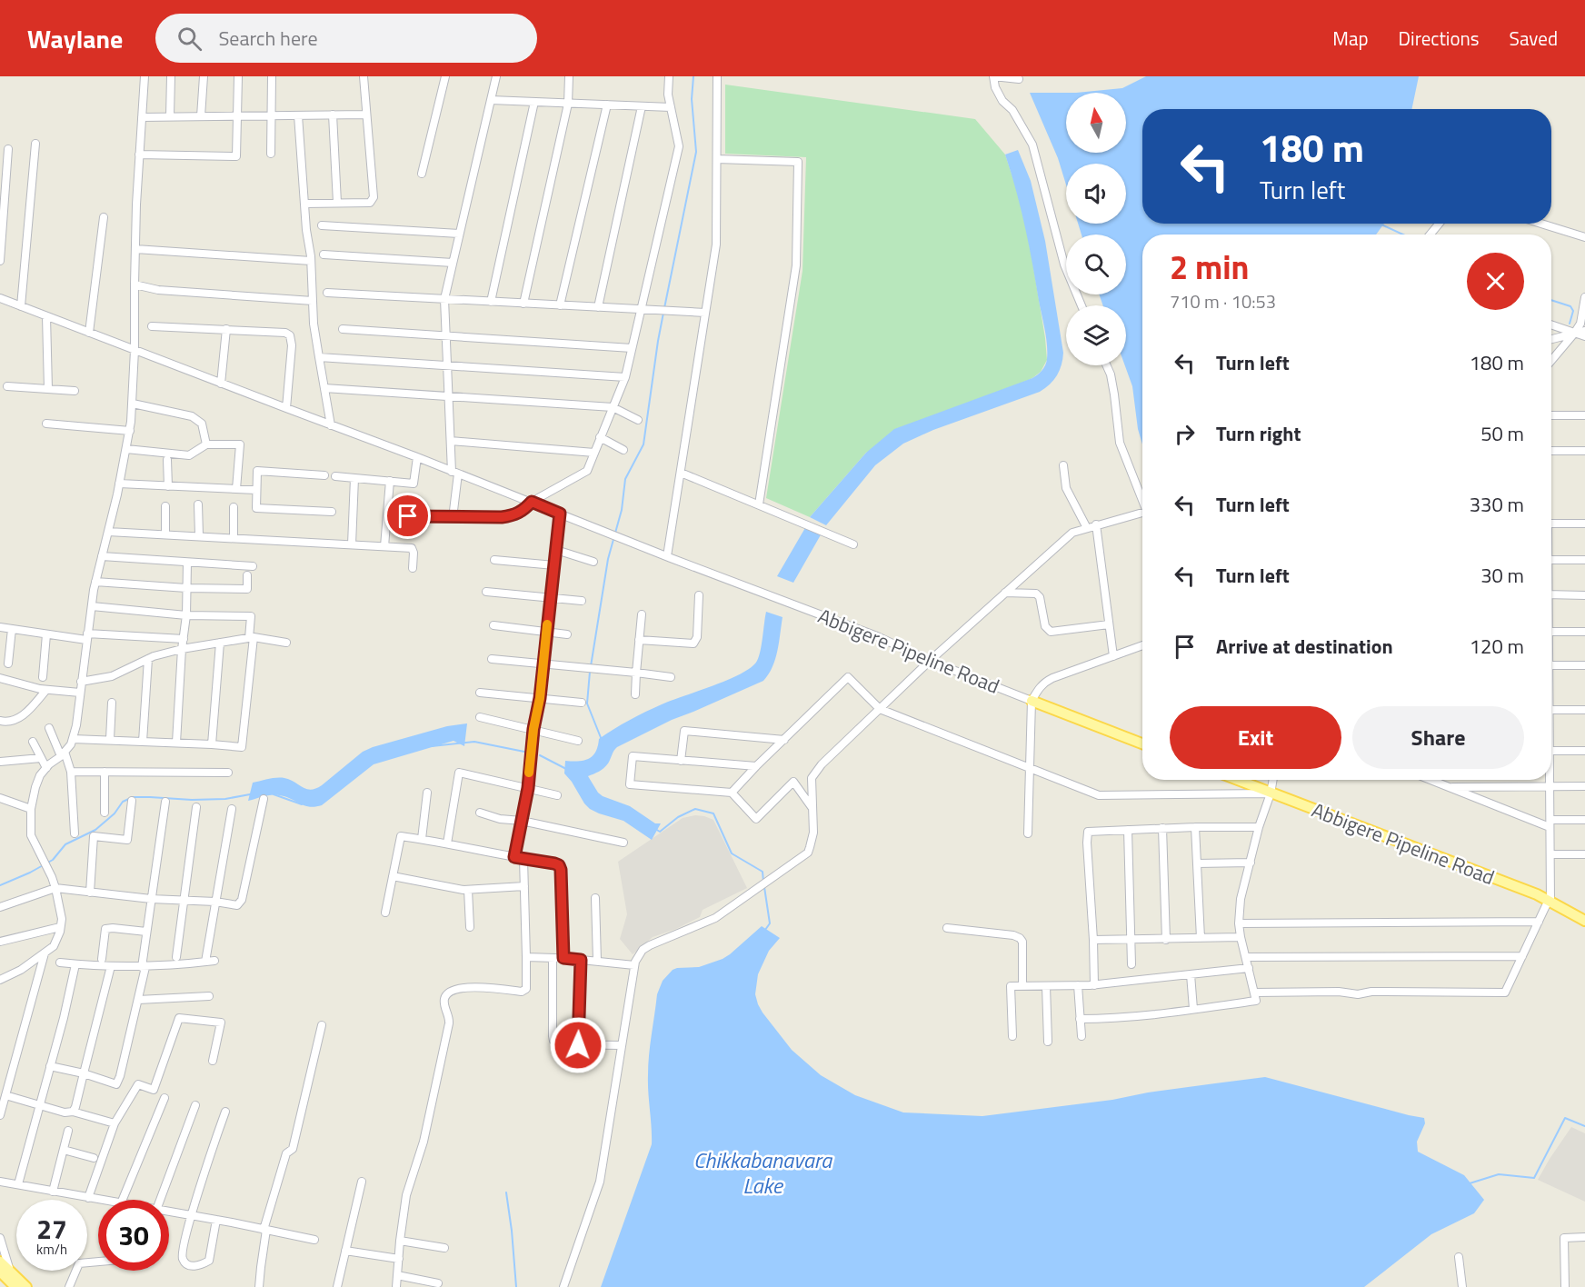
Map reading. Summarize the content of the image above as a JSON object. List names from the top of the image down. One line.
{"streets":{"main road":["Abbigere Pipeline Road"]},"water":["Chikkabanavara Lake"],"north":"top","page":{"header":"Waylane","search":"Search here","nav":["Map","Directions","Saved"],"turn":["180 m","Turn left"],"heading":["2 min","710 m · 10:53"],"list":[{"name":"Turn left","value":"180 m"},{"name":"Turn right","value":"50 m"},{"name":"Turn left","value":"330 m"},{"name":"Turn left","value":"30 m"},{"name":"Arrive at destination","value":"120 m"}],"buttons":["Exit","Share"],"speed":"27 km/h","limit":"30"}}
